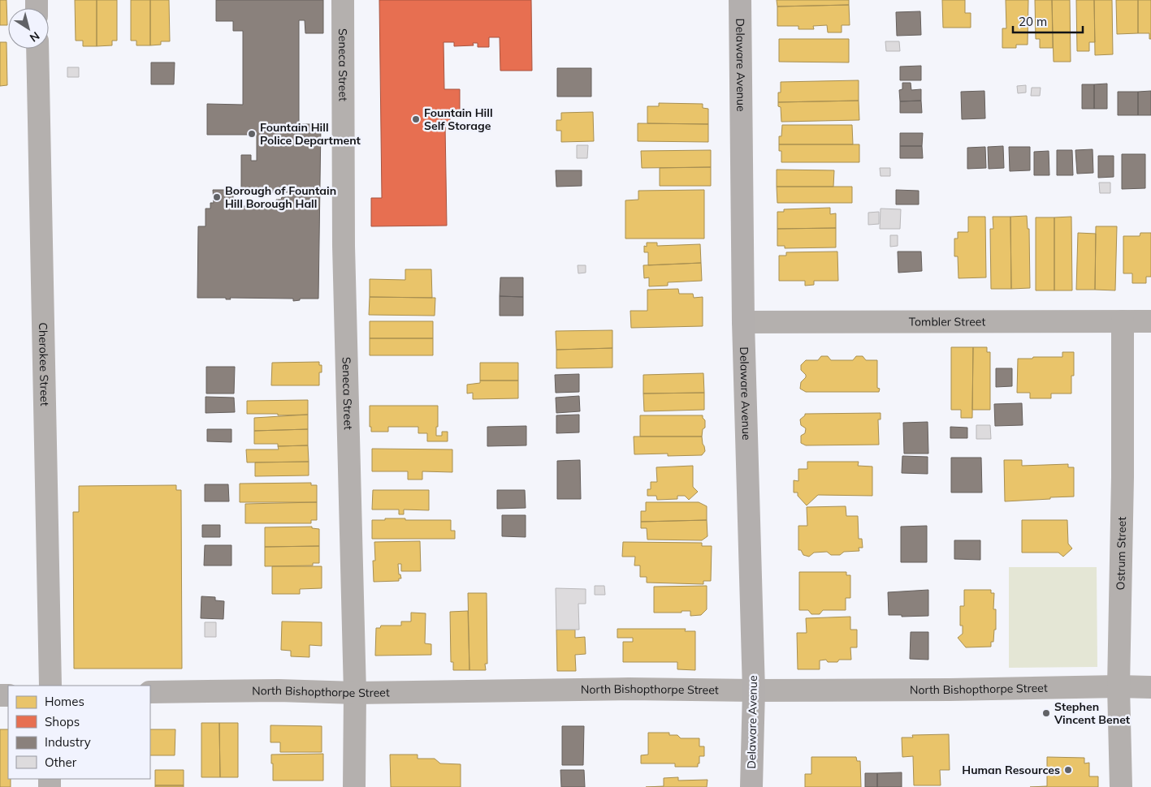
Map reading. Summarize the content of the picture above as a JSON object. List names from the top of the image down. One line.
{"streets":{"main road":["Delaware Avenue"],"street":["Seneca Street","Tombler Street","Cherokee Street","Ostrum Street","North Bishopthorpe Street"]},"crossings":[["Seneca Street","North Bishopthorpe Street"],["Delaware Avenue","Tombler Street"],["Delaware Avenue","North Bishopthorpe Street"],["Tombler Street","Ostrum Street"],["Ostrum Street","North Bishopthorpe Street"]],"places":["Fountain Hill Self Storage","Fountain Hill Police Department","Borough of Fountain Hill Borough Hall","Stephen Vincent Benet","Human Resources"],"legend":["Homes","Shops","Industry","Other"],"scale_bar":"20 m","north":"bottom right"}
